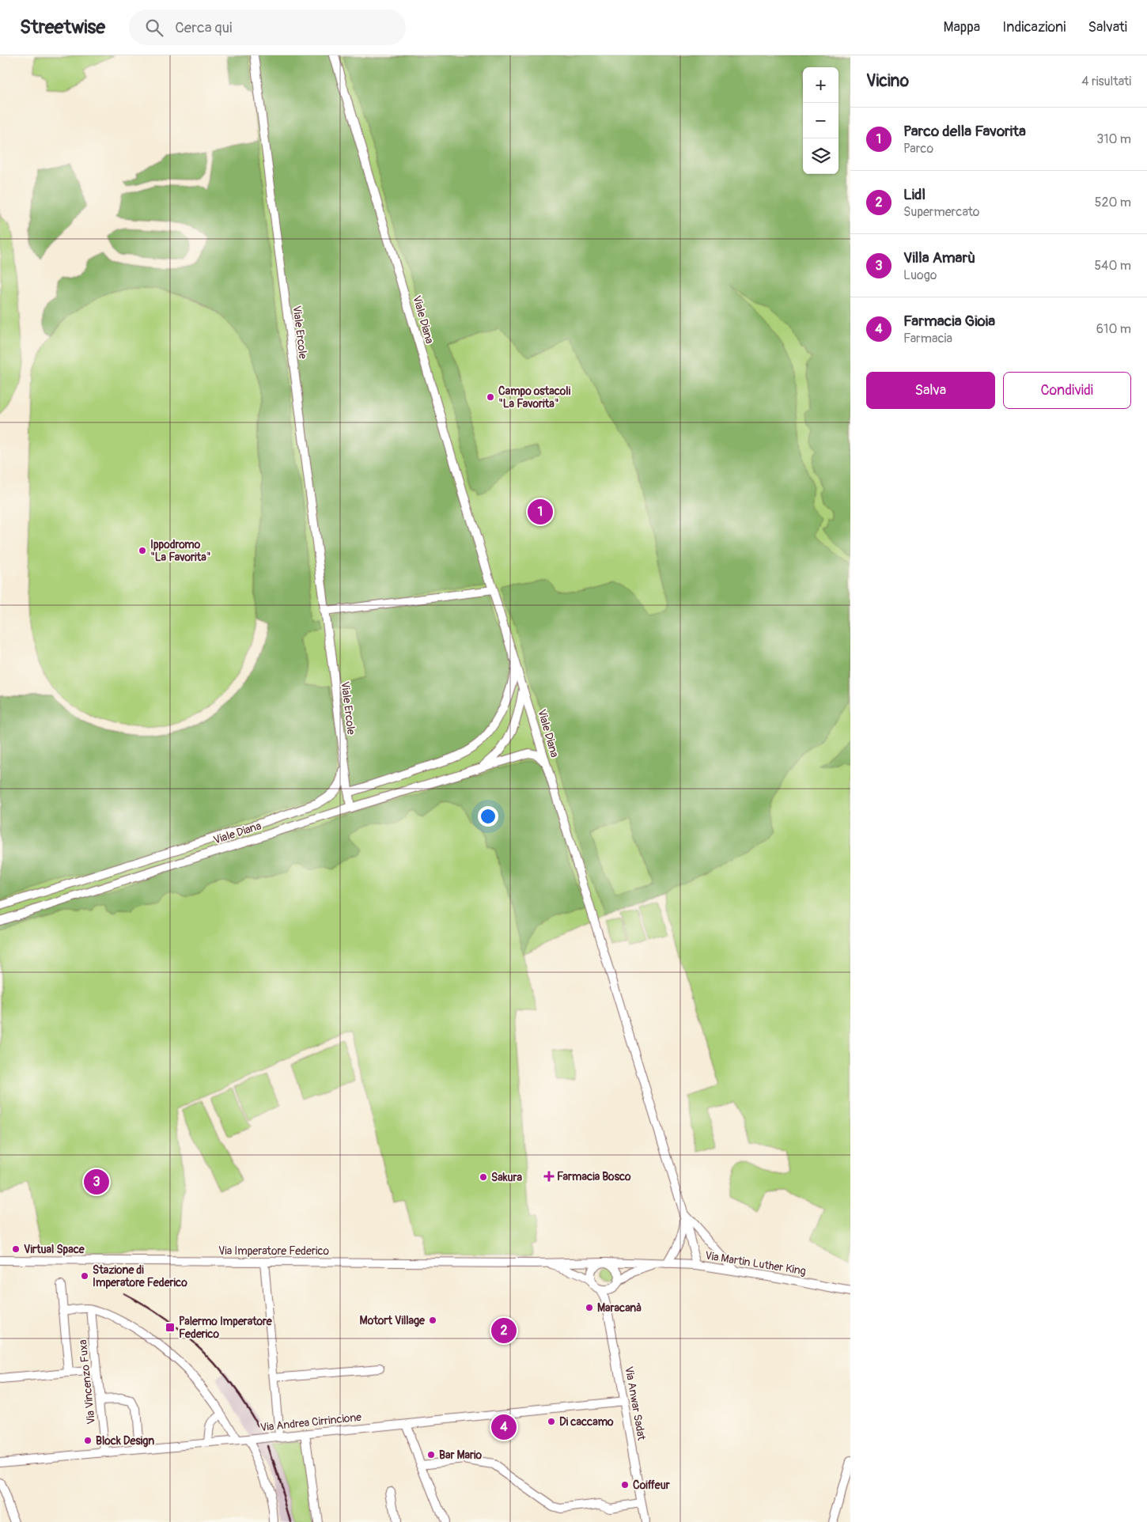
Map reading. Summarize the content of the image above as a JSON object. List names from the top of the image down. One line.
{"streets":{"street":["Viale Diana","Viale Ercole","Via Imperatore Federico","Via Martin Luther King","Via Vincenzo Fuxa","Via Anwar Sadat","Via Andrea Cirrincione"]},"crossings":[["Viale Diana","Viale Ercole"],["Via Imperatore Federico","Via Martin Luther King"],["Via Martin Luther King","Via Anwar Sadat"],["Via Vincenzo Fuxa","Via Andrea Cirrincione"],["Via Anwar Sadat","Via Andrea Cirrincione"]],"places":{"other":["Campo ostacoli \"La Favorita\"","Ippodromo \"La Favorita\"","Sakura","Virtual Space","Stazione di Imperatore Federico","Maracanà","Motort Village","Di caccamo","Block Design","Bar Mario","Coiffeur"],"health":["Farmacia Bosco"],"transit":["Palermo Imperatore Federico"]},"page":{"header":"Streetwise","search":"Cerca qui","nav":["Mappa","Indicazioni","Salvati"],"heading":["Vicino","4 risultati"],"map_buttons":["+","−"],"list":[{"mark":"1","name":"Parco della Favorita","note":"Parco","value":"310 m"},{"mark":"2","name":"Lidl","note":"Supermercato","value":"520 m"},{"mark":"3","name":"Villa Amarù","note":"Luogo","value":"540 m"},{"mark":"4","name":"Farmacia Gioia","note":"Farmacia","value":"610 m"}],"buttons":["Salva","Condividi"],"pins":["1","3","2","4"]}}
